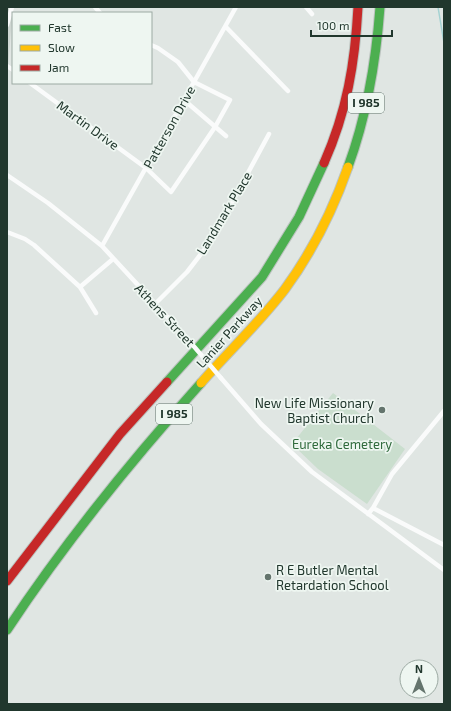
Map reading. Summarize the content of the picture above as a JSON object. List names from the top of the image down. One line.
{"streets":{"highway":["I 985","Lanier Parkway"],"street":["Martin Drive","Patterson Drive","Landmark Place","Athens Street"]},"crossings":[["Martin Drive","Patterson Drive"],["Patterson Drive","Athens Street"],["Landmark Place","Athens Street"]],"parks":["Eureka Cemetery"],"places":["New Life Missionary Baptist Church","R E Butler Mental Retardation School"],"legend":["Fast","Slow","Jam"],"scale_bar":"100 m","north":"top"}
